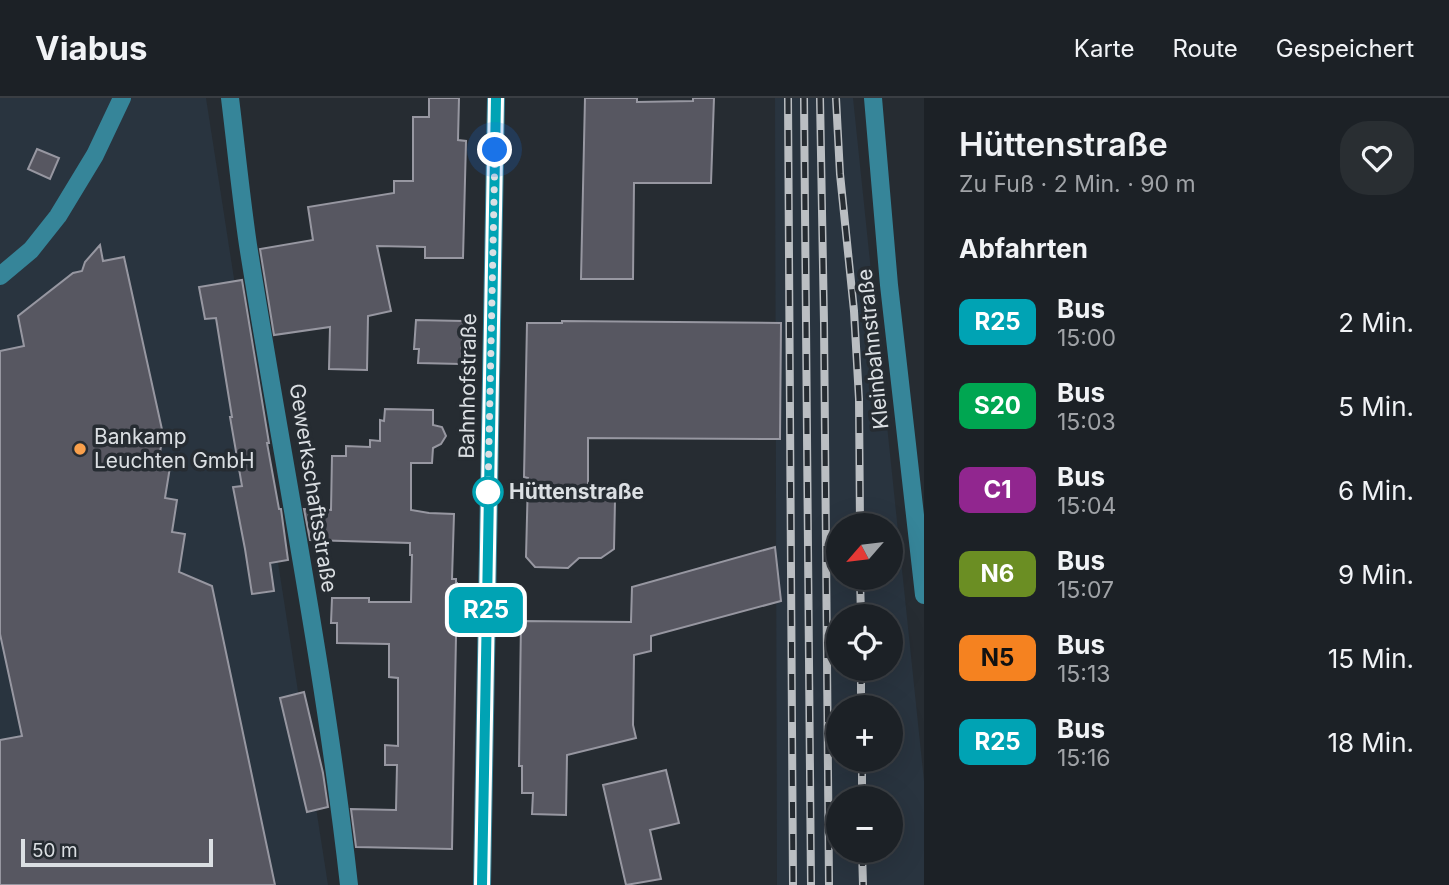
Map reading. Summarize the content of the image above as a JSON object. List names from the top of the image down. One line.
{"streets":{"street":["Kleinbahnstraße","Bahnhofstraße","Gewerkschaftsstraße"]},"places":["Bankamp Leuchten GmbH","Hüttenstraße"],"lines":["bus line R25"],"scale_bar":"50 m","north":"bottom left","page":{"header":"Viabus","nav":["Karte","Route","Gespeichert"],"on_map":"R25","heading":[["Hüttenstraße","Zu Fuß · 2 Min. · 90 m"],"Abfahrten"],"list":[{"mark":"R25","name":"Bus","note":"15:00","value":"2 Min."},{"mark":"S20","name":"Bus","note":"15:03","value":"5 Min."},{"mark":"C1","name":"Bus","note":"15:04","value":"6 Min."},{"mark":"N6","name":"Bus","note":"15:07","value":"9 Min."},{"mark":"N5","name":"Bus","note":"15:13","value":"15 Min."},{"mark":"R25","name":"Bus","note":"15:16","value":"18 Min."}],"map_buttons":["+","−"],"scale":"50 m"}}
